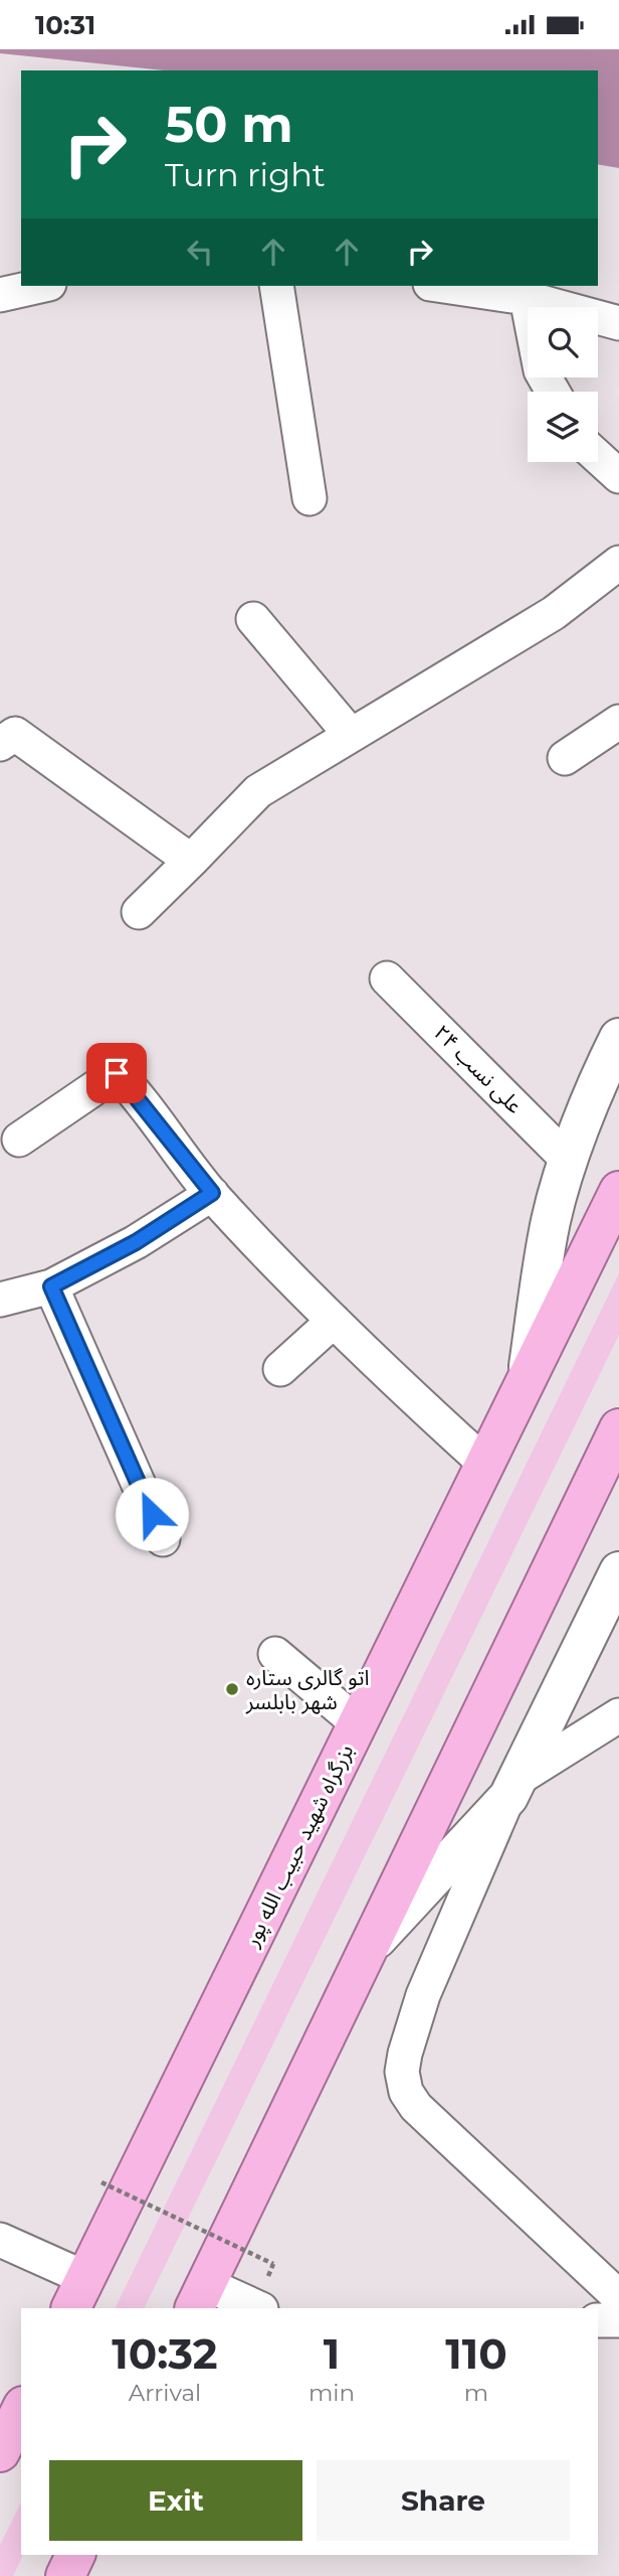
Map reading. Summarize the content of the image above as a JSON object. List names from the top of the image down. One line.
{"streets":{"highway":["بزرگراه شهید حبیب الله پور"],"street":["علی نسب ۲۴"]},"places":["اتو گالری ستاره شهر بابلسر"],"page":{"status":"10:31","turn":["50 m","Turn right"],"eta":["10:32","Arrival","1","min","110","m"],"buttons":["Exit","Share"]}}
